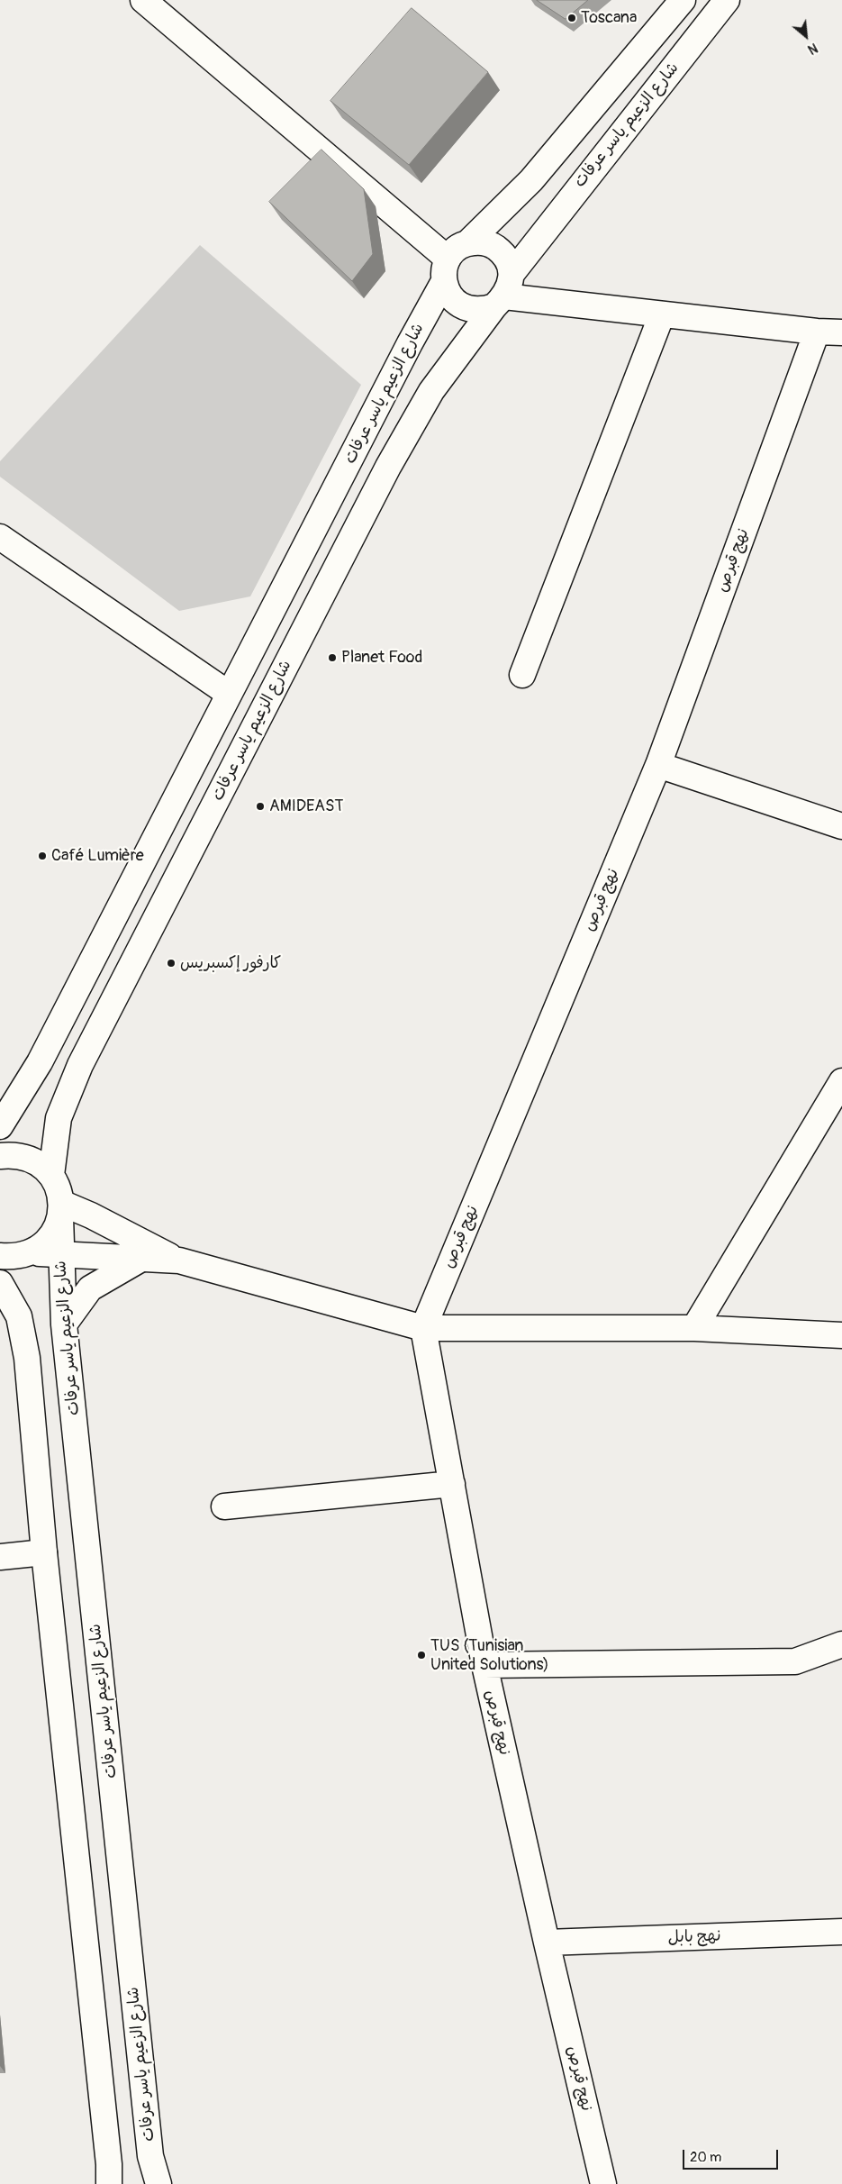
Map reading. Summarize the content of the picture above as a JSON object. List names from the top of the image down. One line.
{"streets":{"street":["شارع الزعيم ياسر عرفات","نهج قبرص","نهج بابل"]},"crossings":[["نهج قبرص","نهج بابل"]],"places":["Toscana","Planet Food","AMIDEAST","Café Lumière","كارفور إكسبريس","TUS (Tunisian United Solutions)"],"scale_bar":"20 m","north":"bottom right"}
